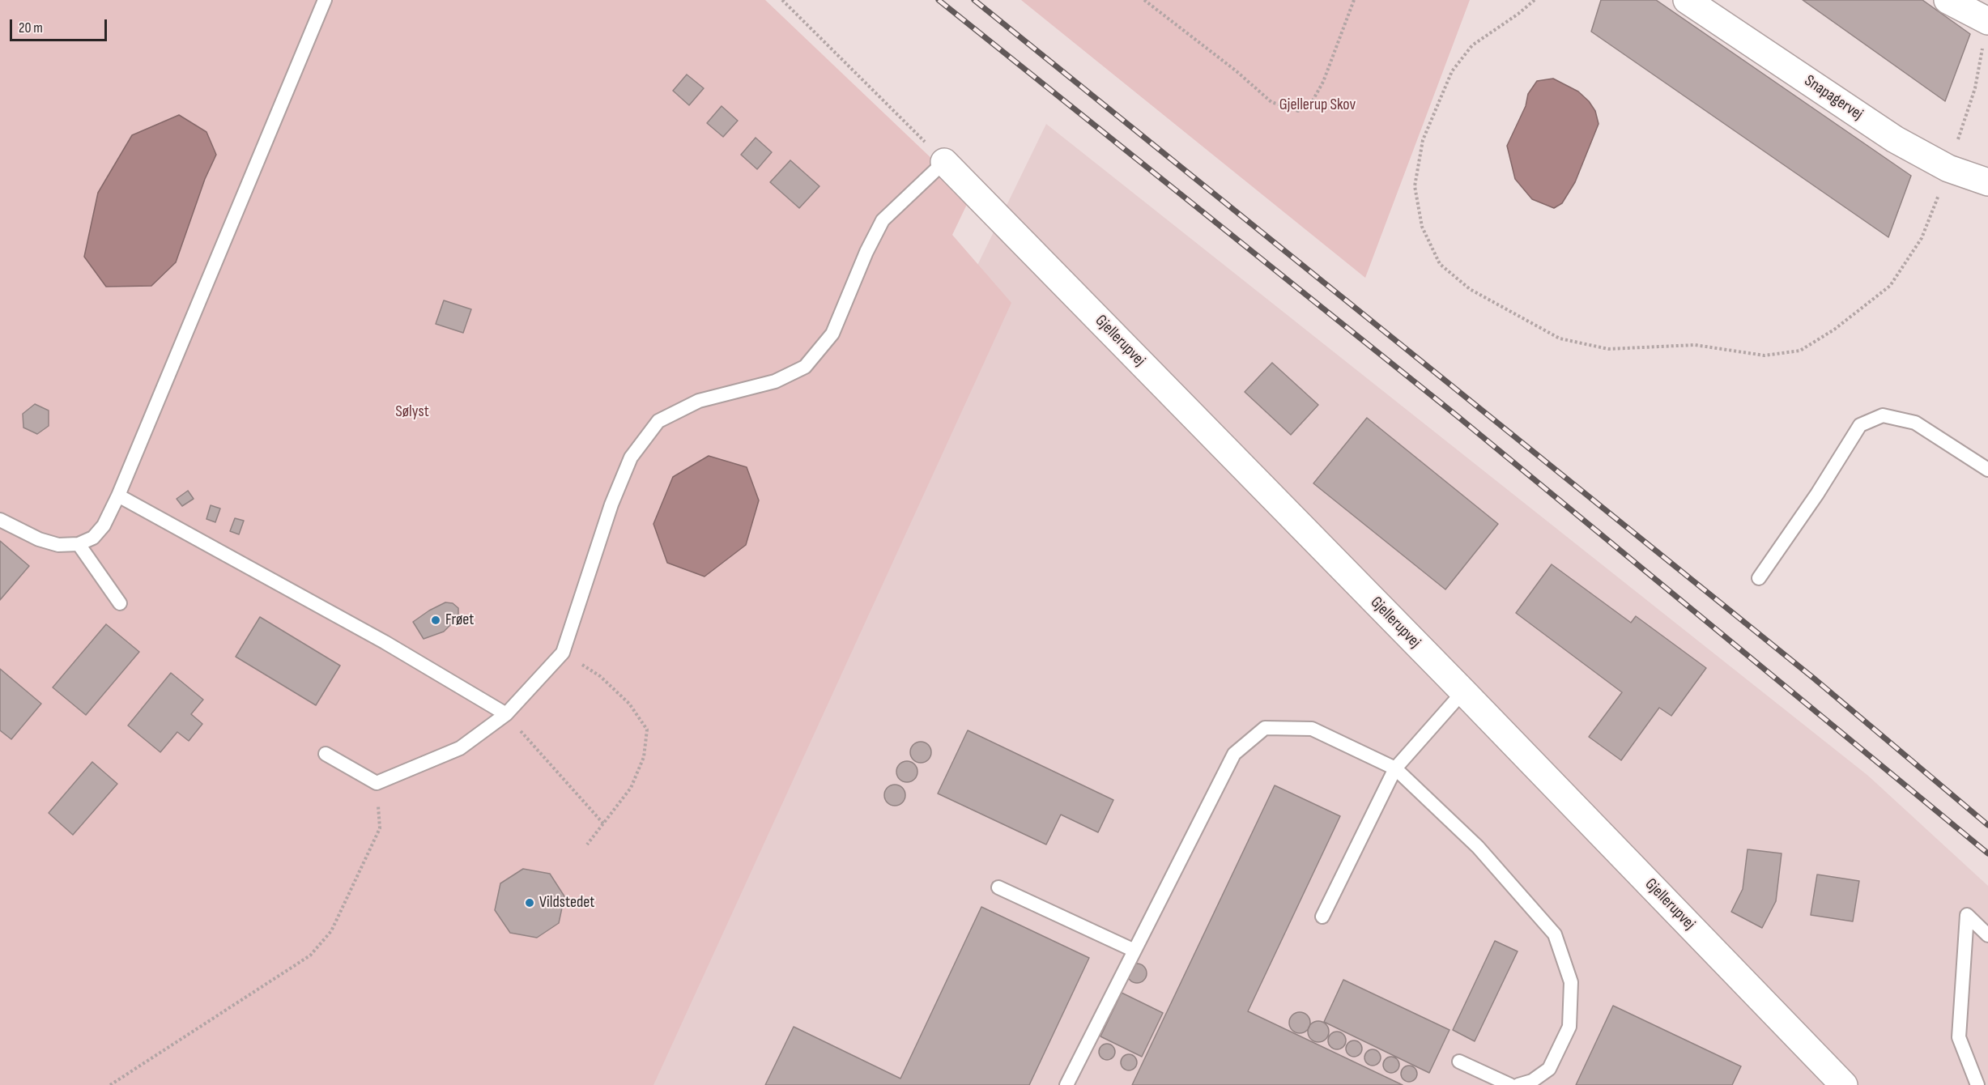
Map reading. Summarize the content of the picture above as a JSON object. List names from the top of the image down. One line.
{"streets":{"street":["Snapagervej","Gjellerupvej"]},"parks":["Gjellerup Skov","Sølyst"],"places":["Frøet","Vildstedet"],"scale_bar":"20 m"}
